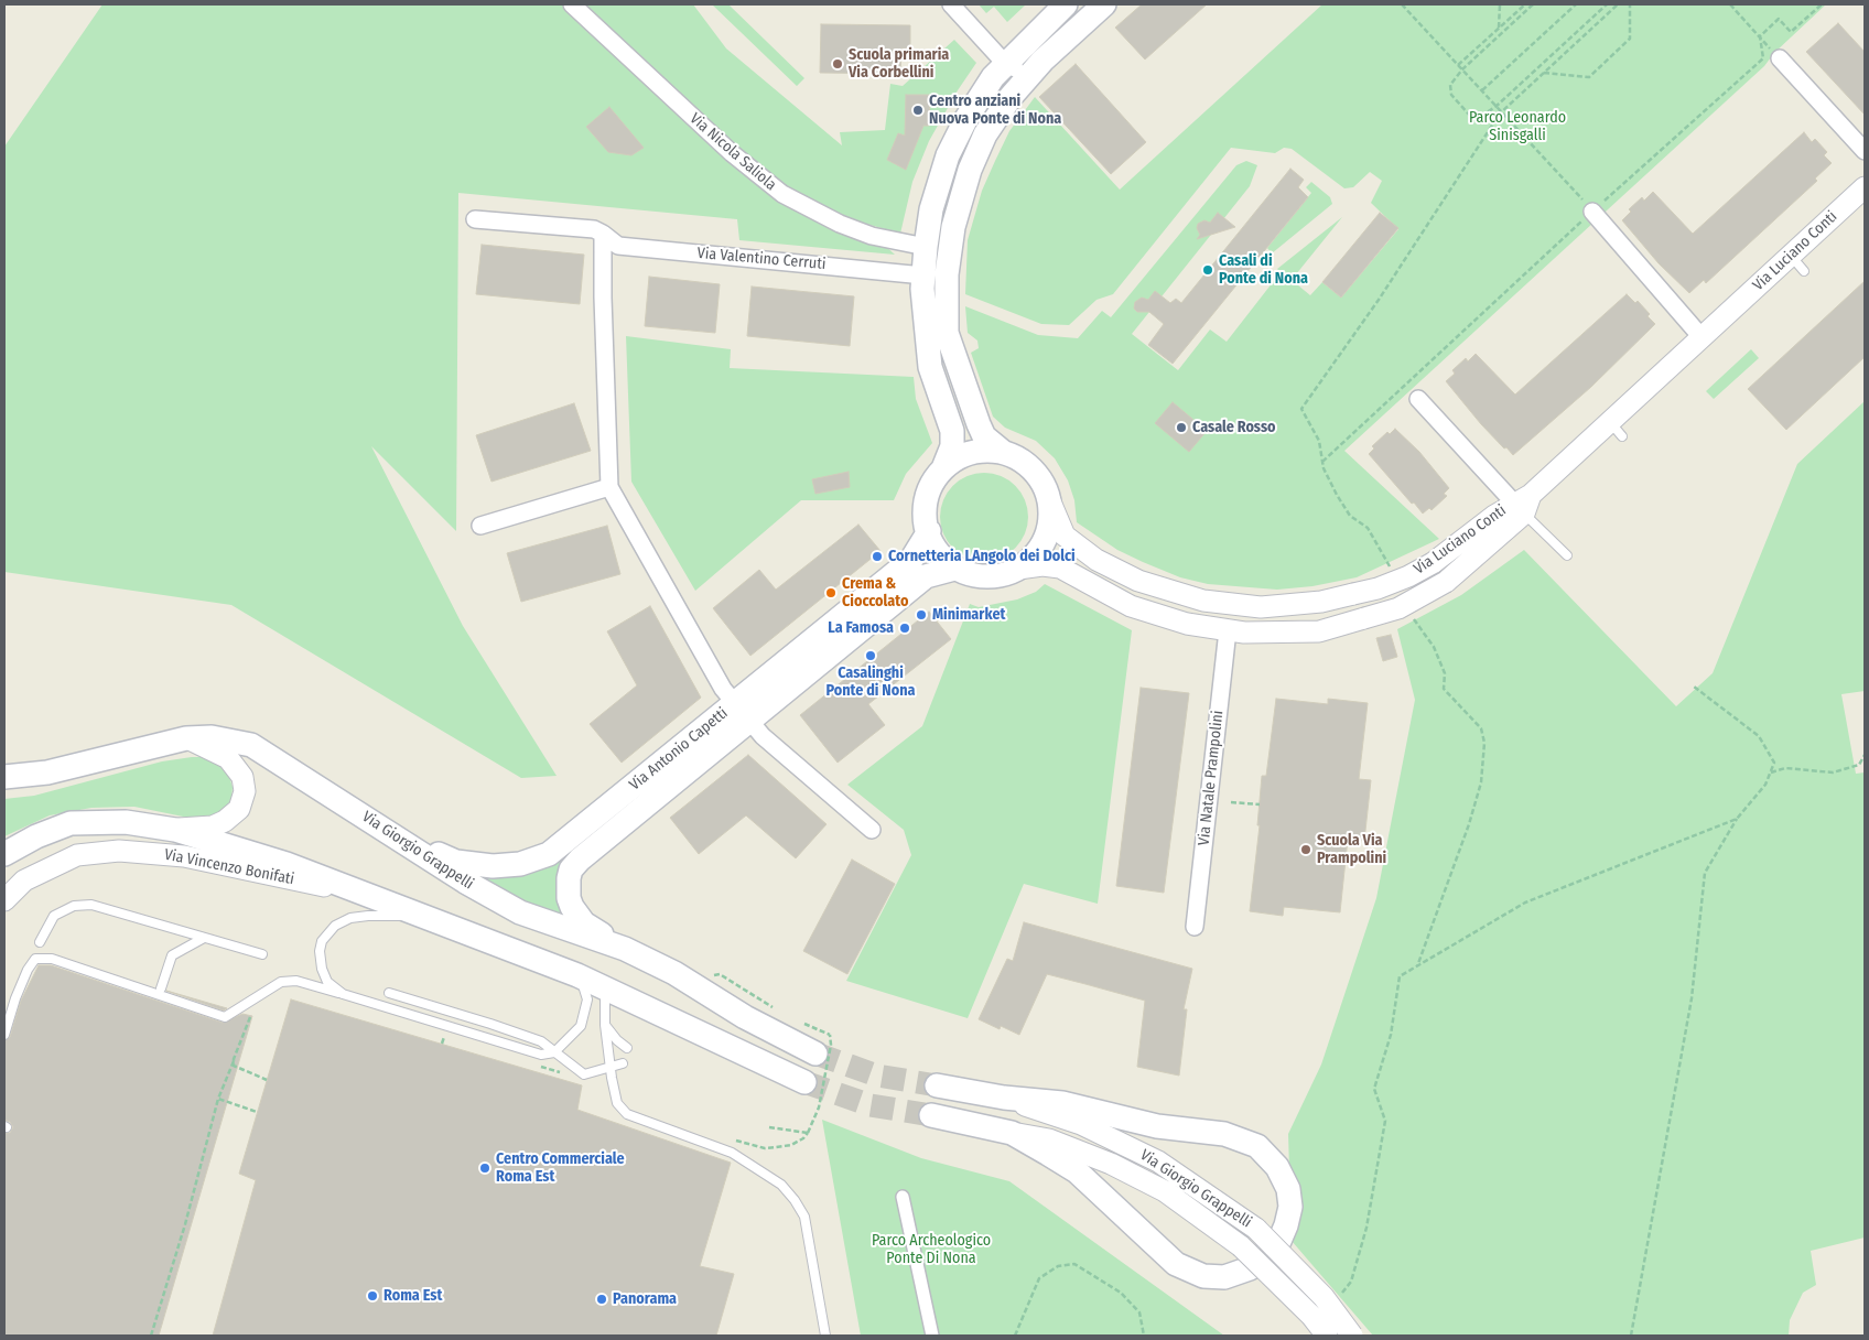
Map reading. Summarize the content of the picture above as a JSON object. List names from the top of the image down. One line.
{"streets":{"main road":["Via Antonio Capetti","Via Giorgio Grappelli"],"street":["Via Nicola Saliola","Via Luciano Conti","Via Valentino Cerruti","Via Natale Prampolini","Via Vincenzo Bonifati"]},"crossings":[["Via Luciano Conti","Via Antonio Capetti"],["Via Luciano Conti","Via Natale Prampolini"],["Via Antonio Capetti","Via Giorgio Grappelli"]],"parks":["Parco Leonardo Sinisgalli","Parco Archeologico Ponte Di Nona"],"places":["Scuola primaria Via Corbellini","Centro anziani Nuova Ponte di Nona","Casali di Ponte di Nona","Casale Rosso","Cornetteria LAngolo dei Dolci","Crema & Cioccolato","Minimarket","La Famosa","Casalinghi Ponte di Nona","Scuola Via Prampolini","Centro Commerciale Roma Est","Roma Est","Panorama"]}
